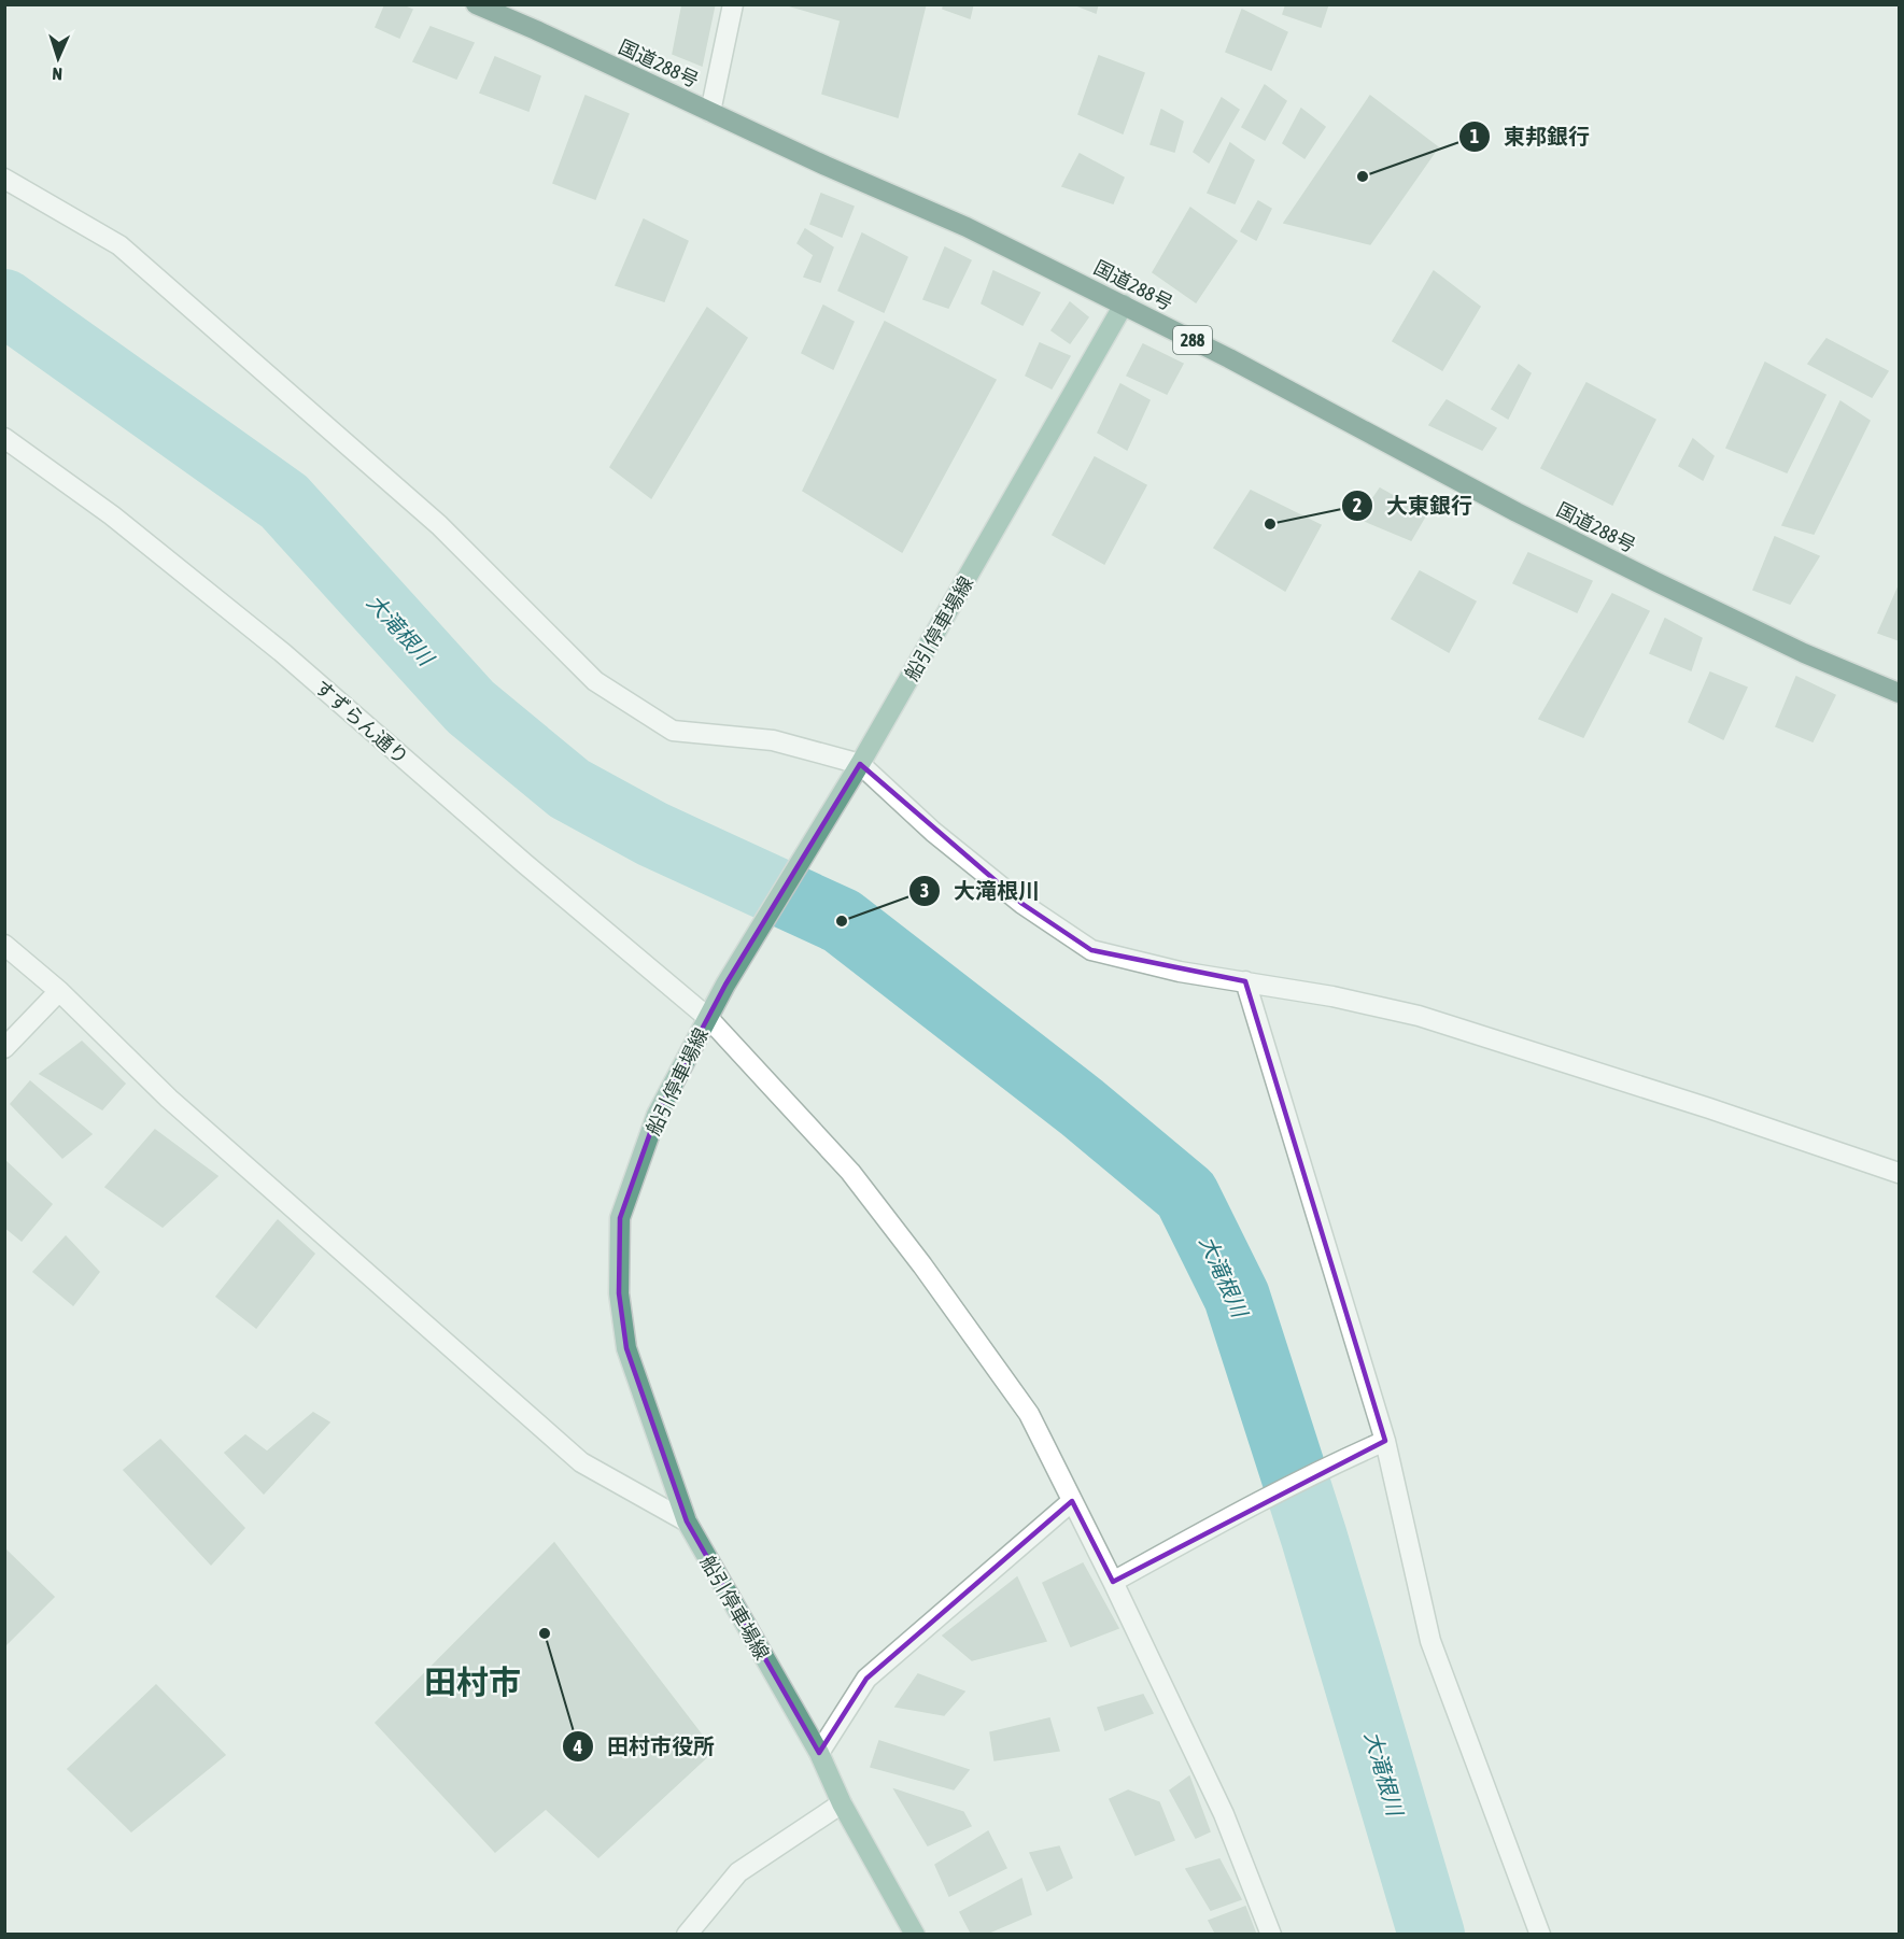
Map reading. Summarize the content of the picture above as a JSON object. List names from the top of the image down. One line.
{"streets":{"highway":["国道288号","288"],"main road":["船引停車場線"],"street":["すずらん通り"]},"crossings":[["国道288号","船引停車場線"],["船引停車場線","すずらん通り"]],"districts":["田村市"],"water":["大滝根川"],"places":["東邦銀行","大東銀行","大滝根川","田村市役所"],"north":"bottom"}
